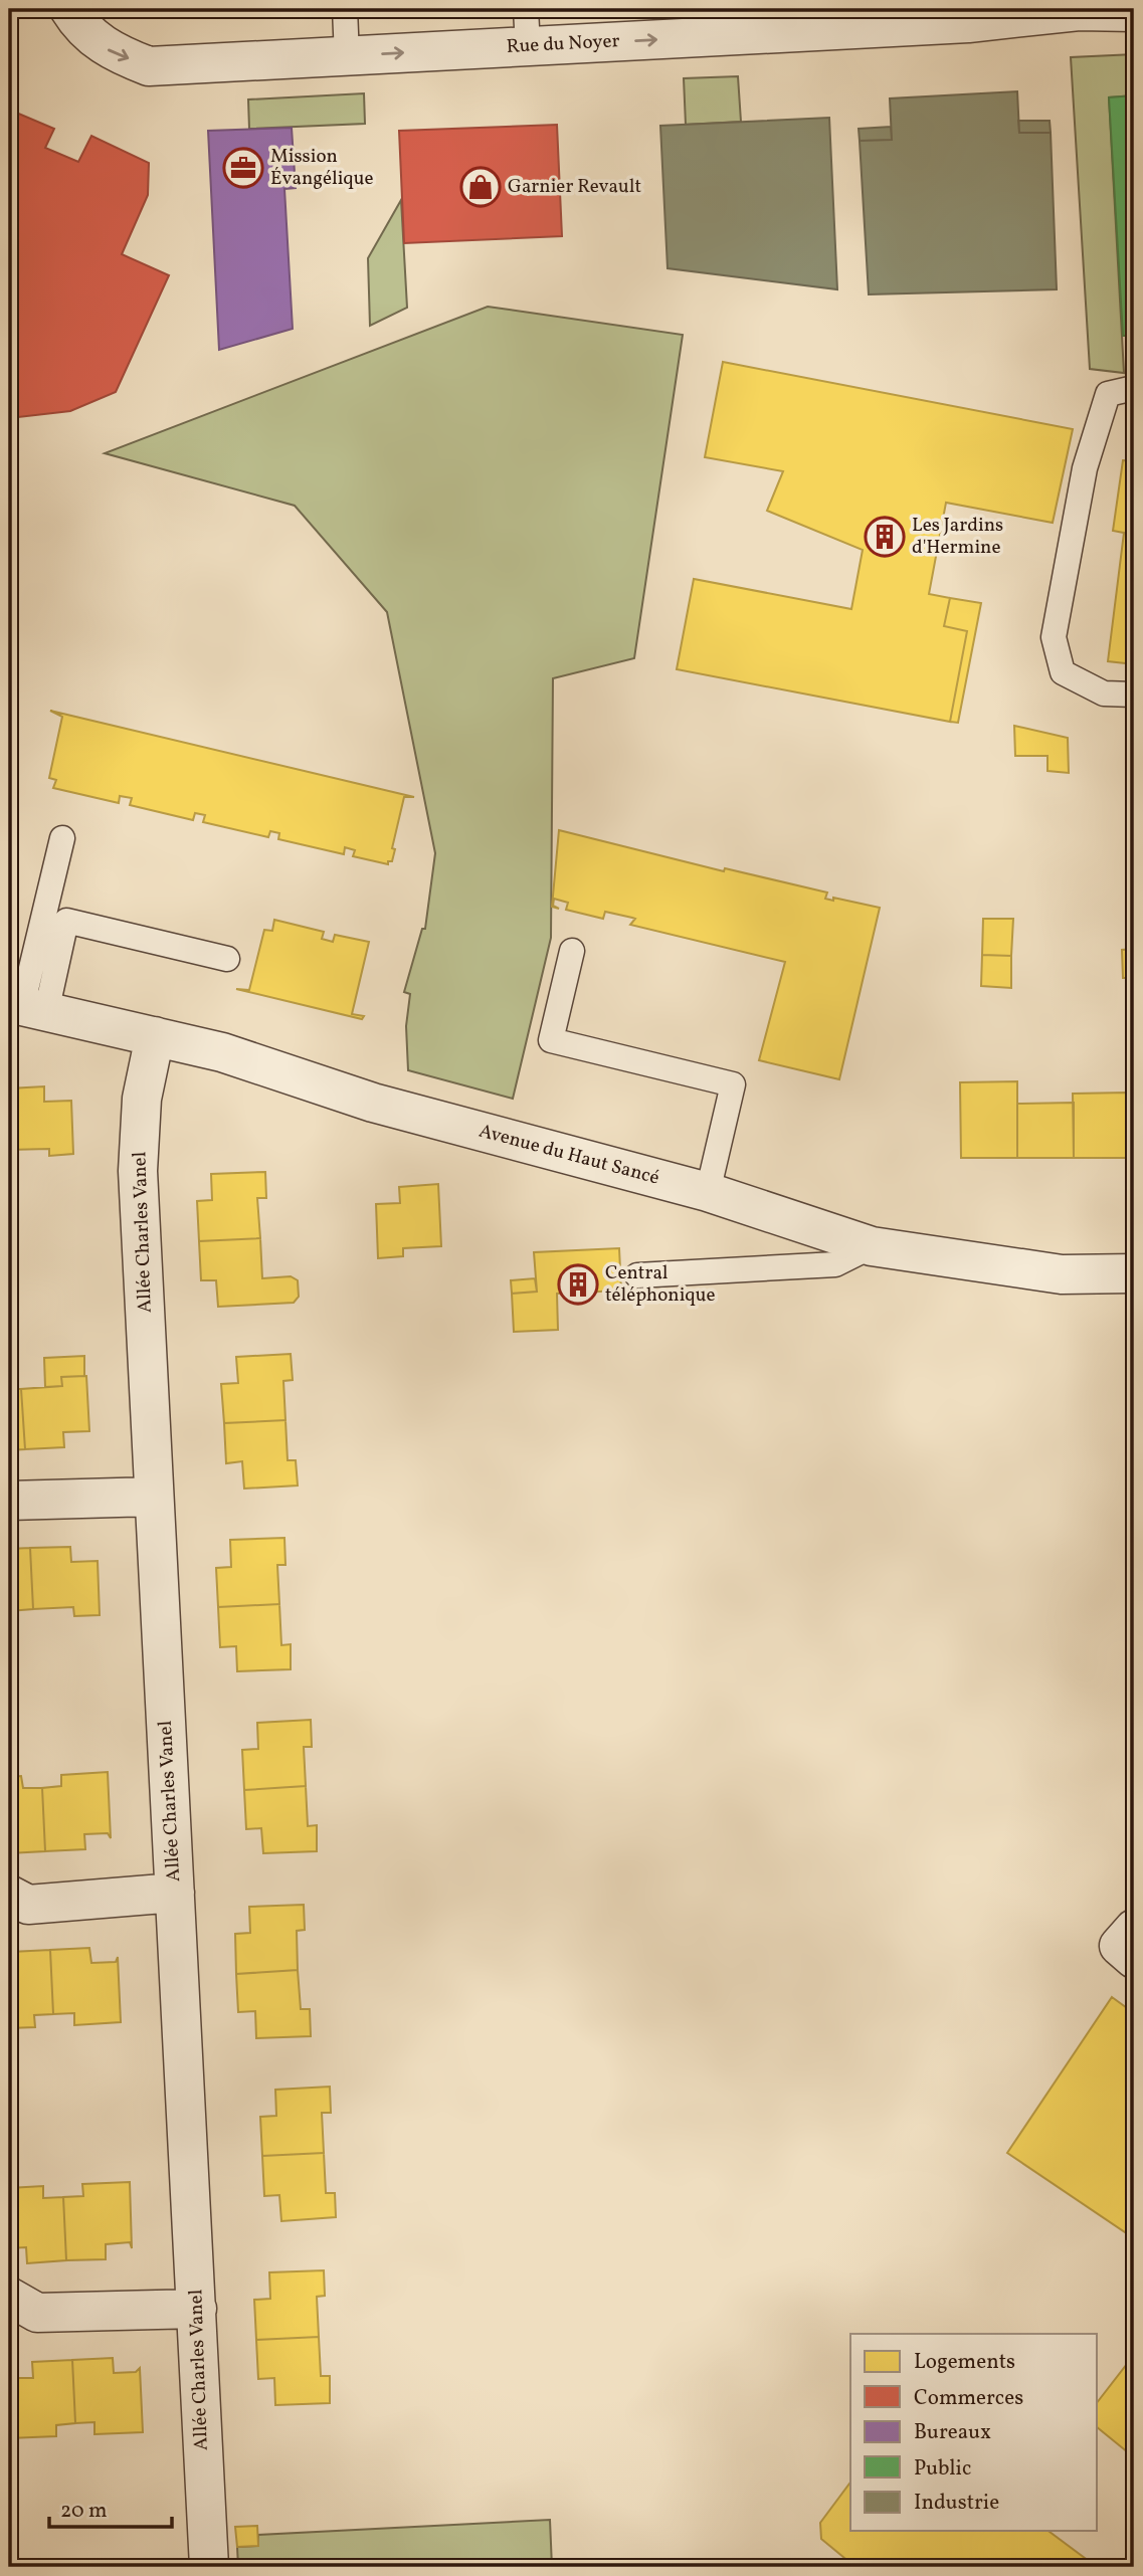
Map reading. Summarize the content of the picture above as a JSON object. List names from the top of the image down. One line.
{"streets":{"street":["Rue du Noyer","Avenue du Haut Sancé","Allée Charles Vanel"]},"crossings":[["Avenue du Haut Sancé","Allée Charles Vanel"]],"one_way":["Rue du Noyer"],"places":{"office":["Mission Évangélique"],"shop":["Garnier Revault"],"building":["Les Jardins d'Hermine","Central téléphonique"]},"legend":["Logements","Commerces","Bureaux","Public","Industrie"],"scale_bar":"20 m"}
